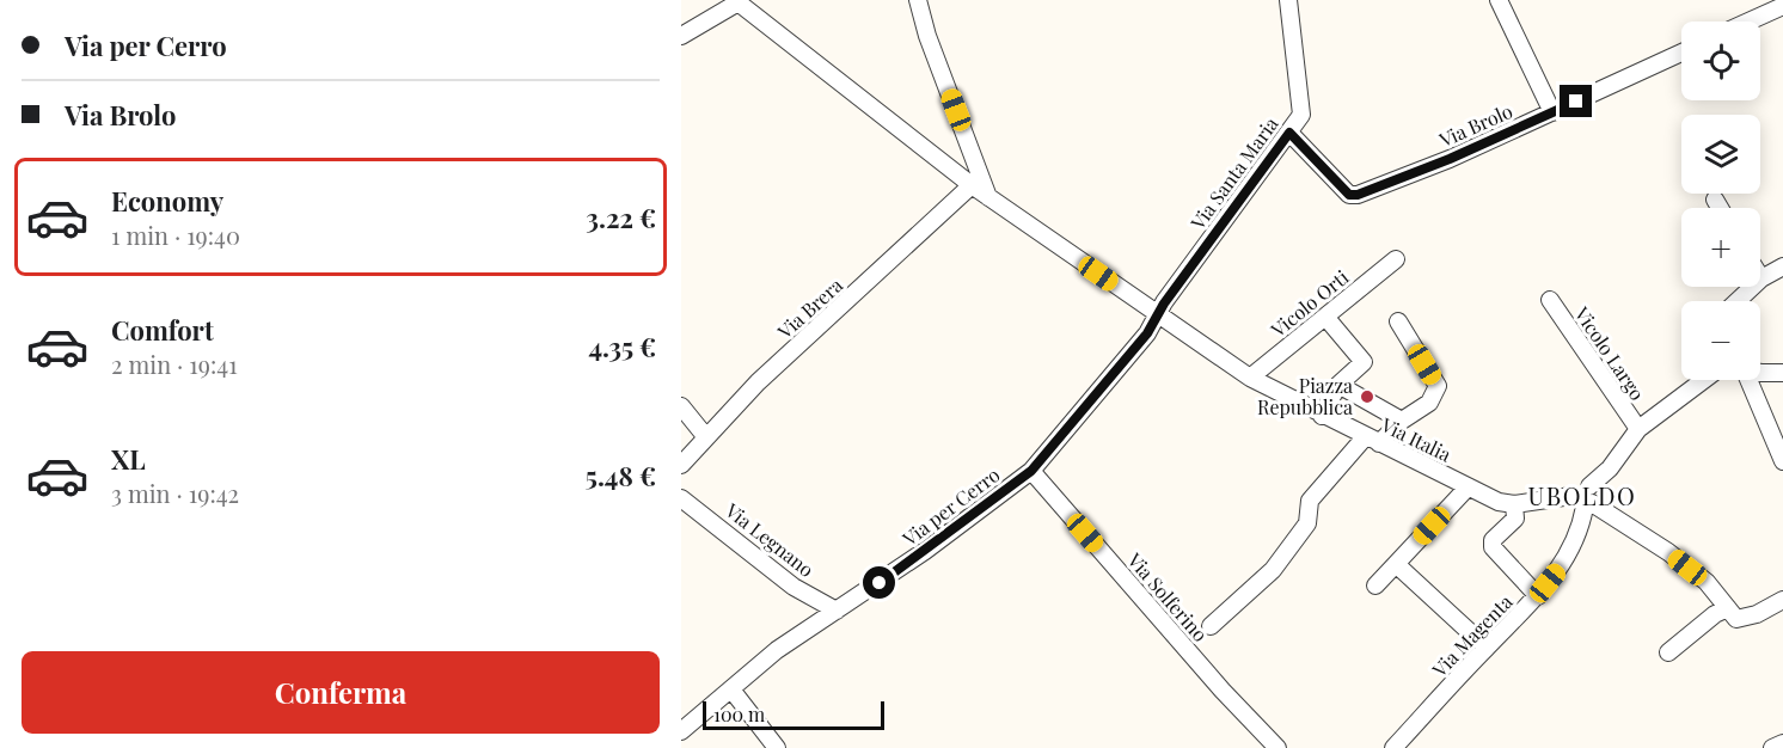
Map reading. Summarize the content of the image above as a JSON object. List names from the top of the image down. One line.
{"streets":{"street":["Via Brolo","Via Santa Maria","Vicolo Orti","Via Brera","Vicolo Largo","Via Italia","Via per Cerro","Via Legnano","Via Solferino","Via Magenta"]},"crossings":[["Via Brolo","Via Santa Maria"],["Via Santa Maria","Via Italia"],["Via Santa Maria","Via per Cerro"],["Vicolo Orti","Via Italia"],["Via Brera","Via Italia"],["Via Italia","Via per Cerro"],["Via per Cerro","Via Legnano"],["Via per Cerro","Via Solferino"]],"districts":["UBOLDO"],"places":["Piazza Repubblica"],"scale_bar":"100 m","page":{"banner":["Via per Cerro","Via Brolo"],"map_buttons":["+","−"],"list":[{"name":"Economy","note":"1 min · 19:40","value":"3.22 €"},{"name":"Comfort","note":"2 min · 19:41","value":"4.35 €"},{"name":"XL","note":"3 min · 19:42","value":"5.48 €"}],"buttons":"Conferma","scale":"100 m"}}
